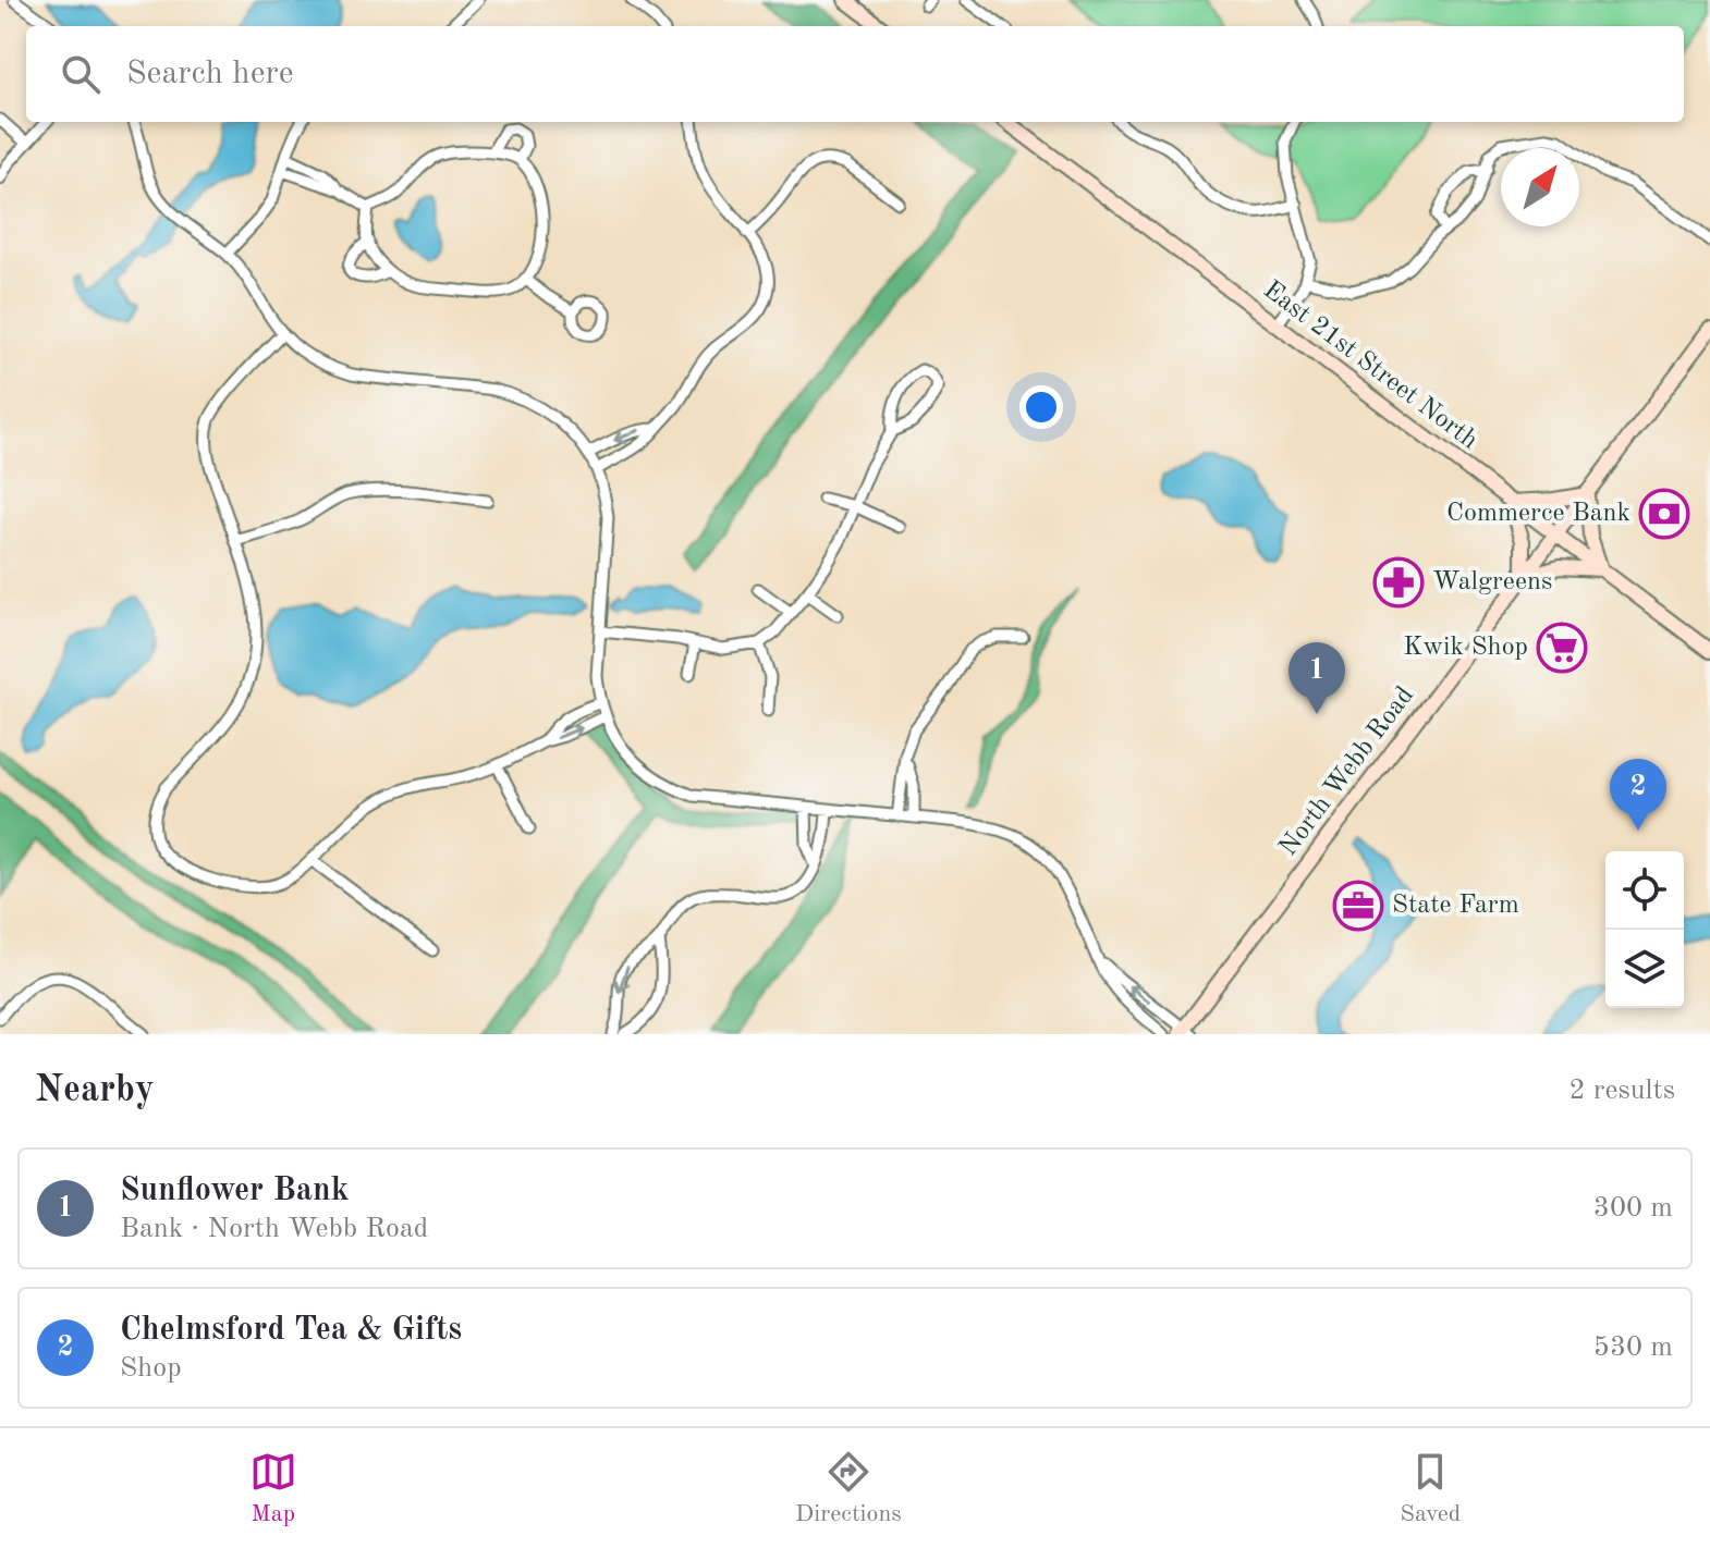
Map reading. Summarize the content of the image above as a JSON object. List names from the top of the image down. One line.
{"streets":{"main road":["East 21st Street North","North Webb Road"]},"crossings":[["East 21st Street North","North Webb Road"]],"places":{"bank":["Commerce Bank"],"pharmacy":["Walgreens"],"supermarket":["Kwik Shop"],"office":["State Farm"]},"north":"top right","page":{"search":"Search here","pins":["1","2"],"heading":["Nearby","2 results"],"list":[{"mark":"1","name":"Sunflower Bank","note":"Bank · North Webb Road","value":"300 m"},{"mark":"2","name":"Chelmsford Tea & Gifts","note":"Shop","value":"530 m"}],"nav":["Map","Directions","Saved"]}}
